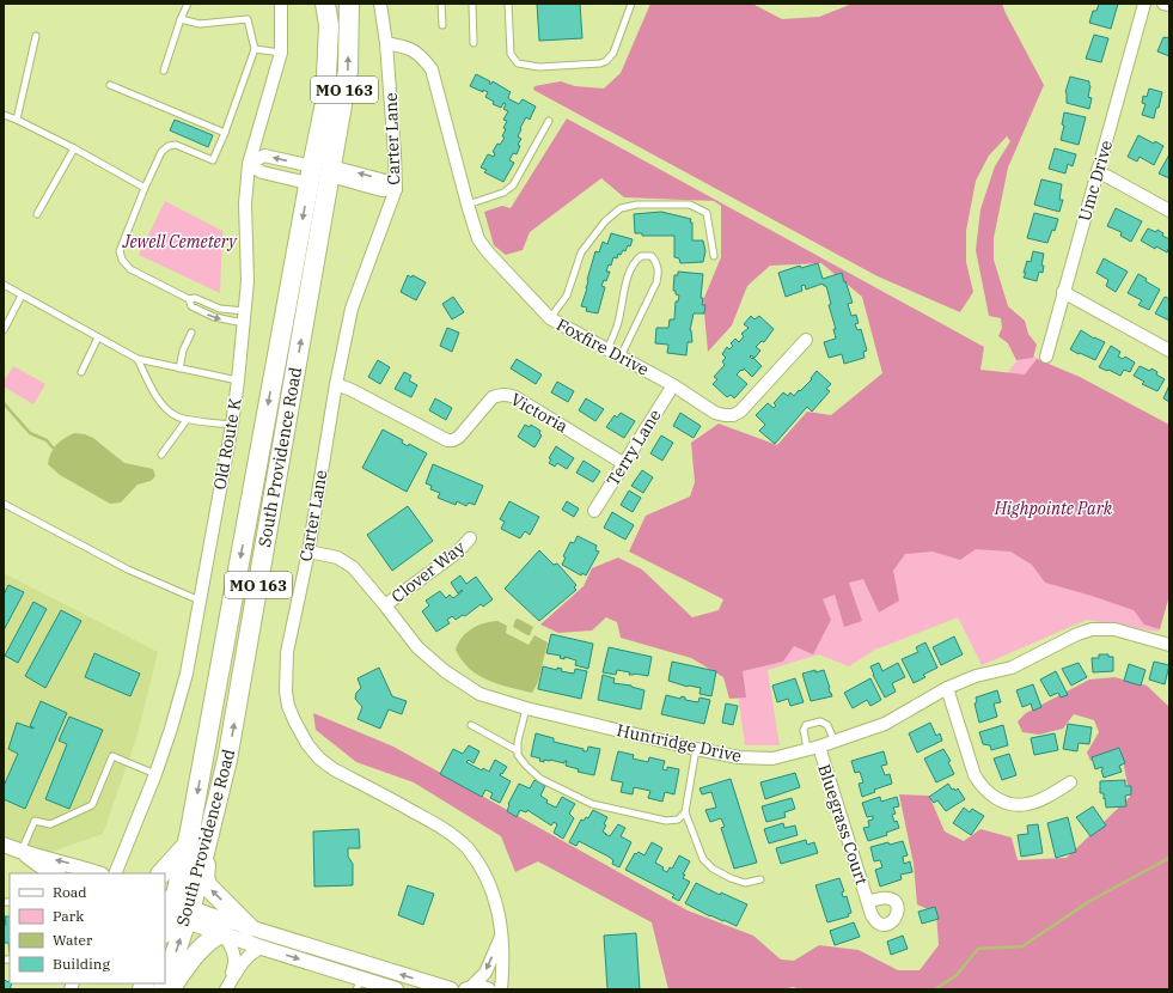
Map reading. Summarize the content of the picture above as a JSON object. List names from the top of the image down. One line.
{"streets":{"main road":["MO 163","South Providence Road"],"street":["Carter Lane","Umc Drive","Foxfire Drive","Victoria","Old Route K","Terry Lane","Clover Way","Huntridge Drive","Bluegrass Court"]},"crossings":[["Carter Lane","Foxfire Drive"],["Carter Lane","Victoria"],["Carter Lane","Huntridge Drive"],["Foxfire Drive","Terry Lane"],["Victoria","Terry Lane"],["Clover Way","Huntridge Drive"],["Huntridge Drive","Bluegrass Court"]],"parks":["Jewell Cemetery","Highpointe Park"],"legend":["Road","Park","Water","Building"]}
